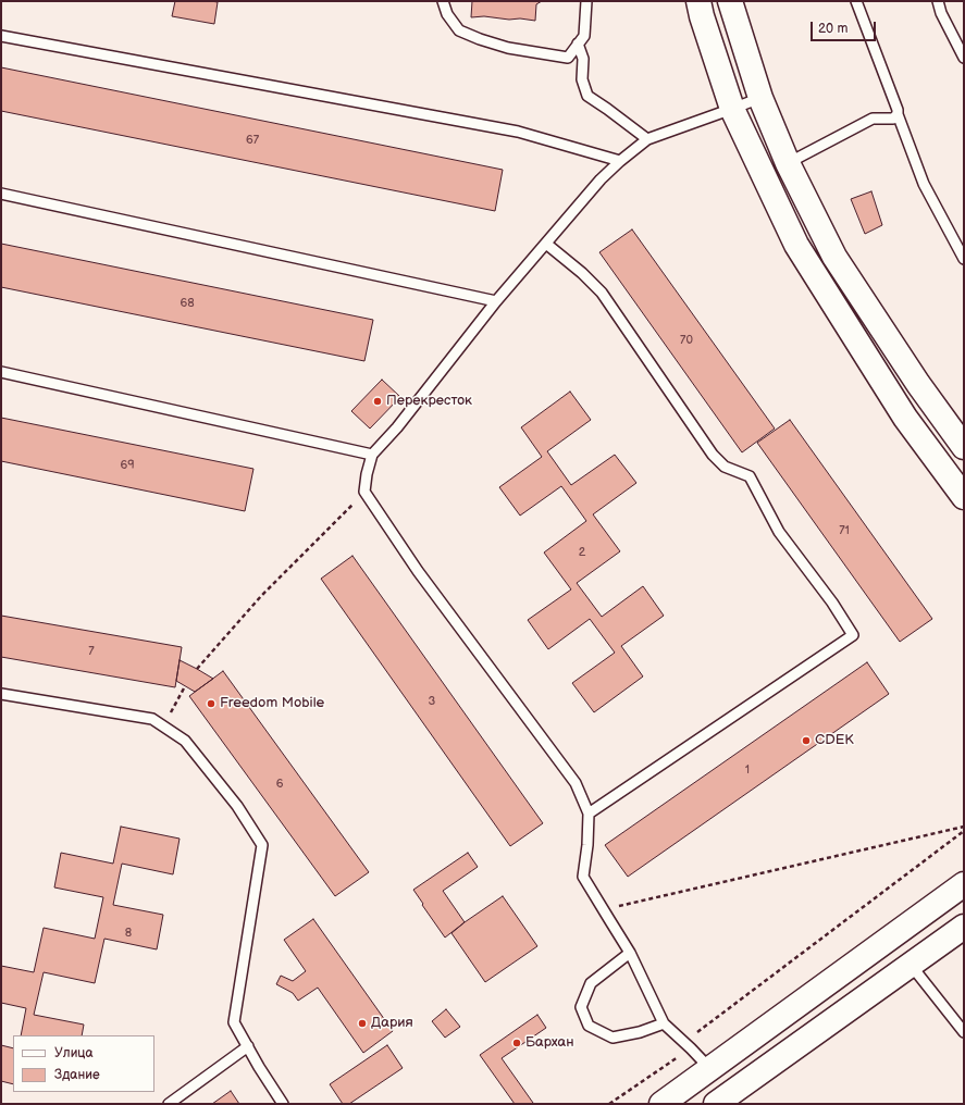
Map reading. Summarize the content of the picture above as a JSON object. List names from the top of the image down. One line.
{"places":["Перекресток","Freedom Mobile","CDEK","Дария","Бархан"],"house_numbers":["67","68","70","69","71","2","7","3","1","6","8"],"legend":["Улица","Здание"],"scale_bar":"20 m"}
